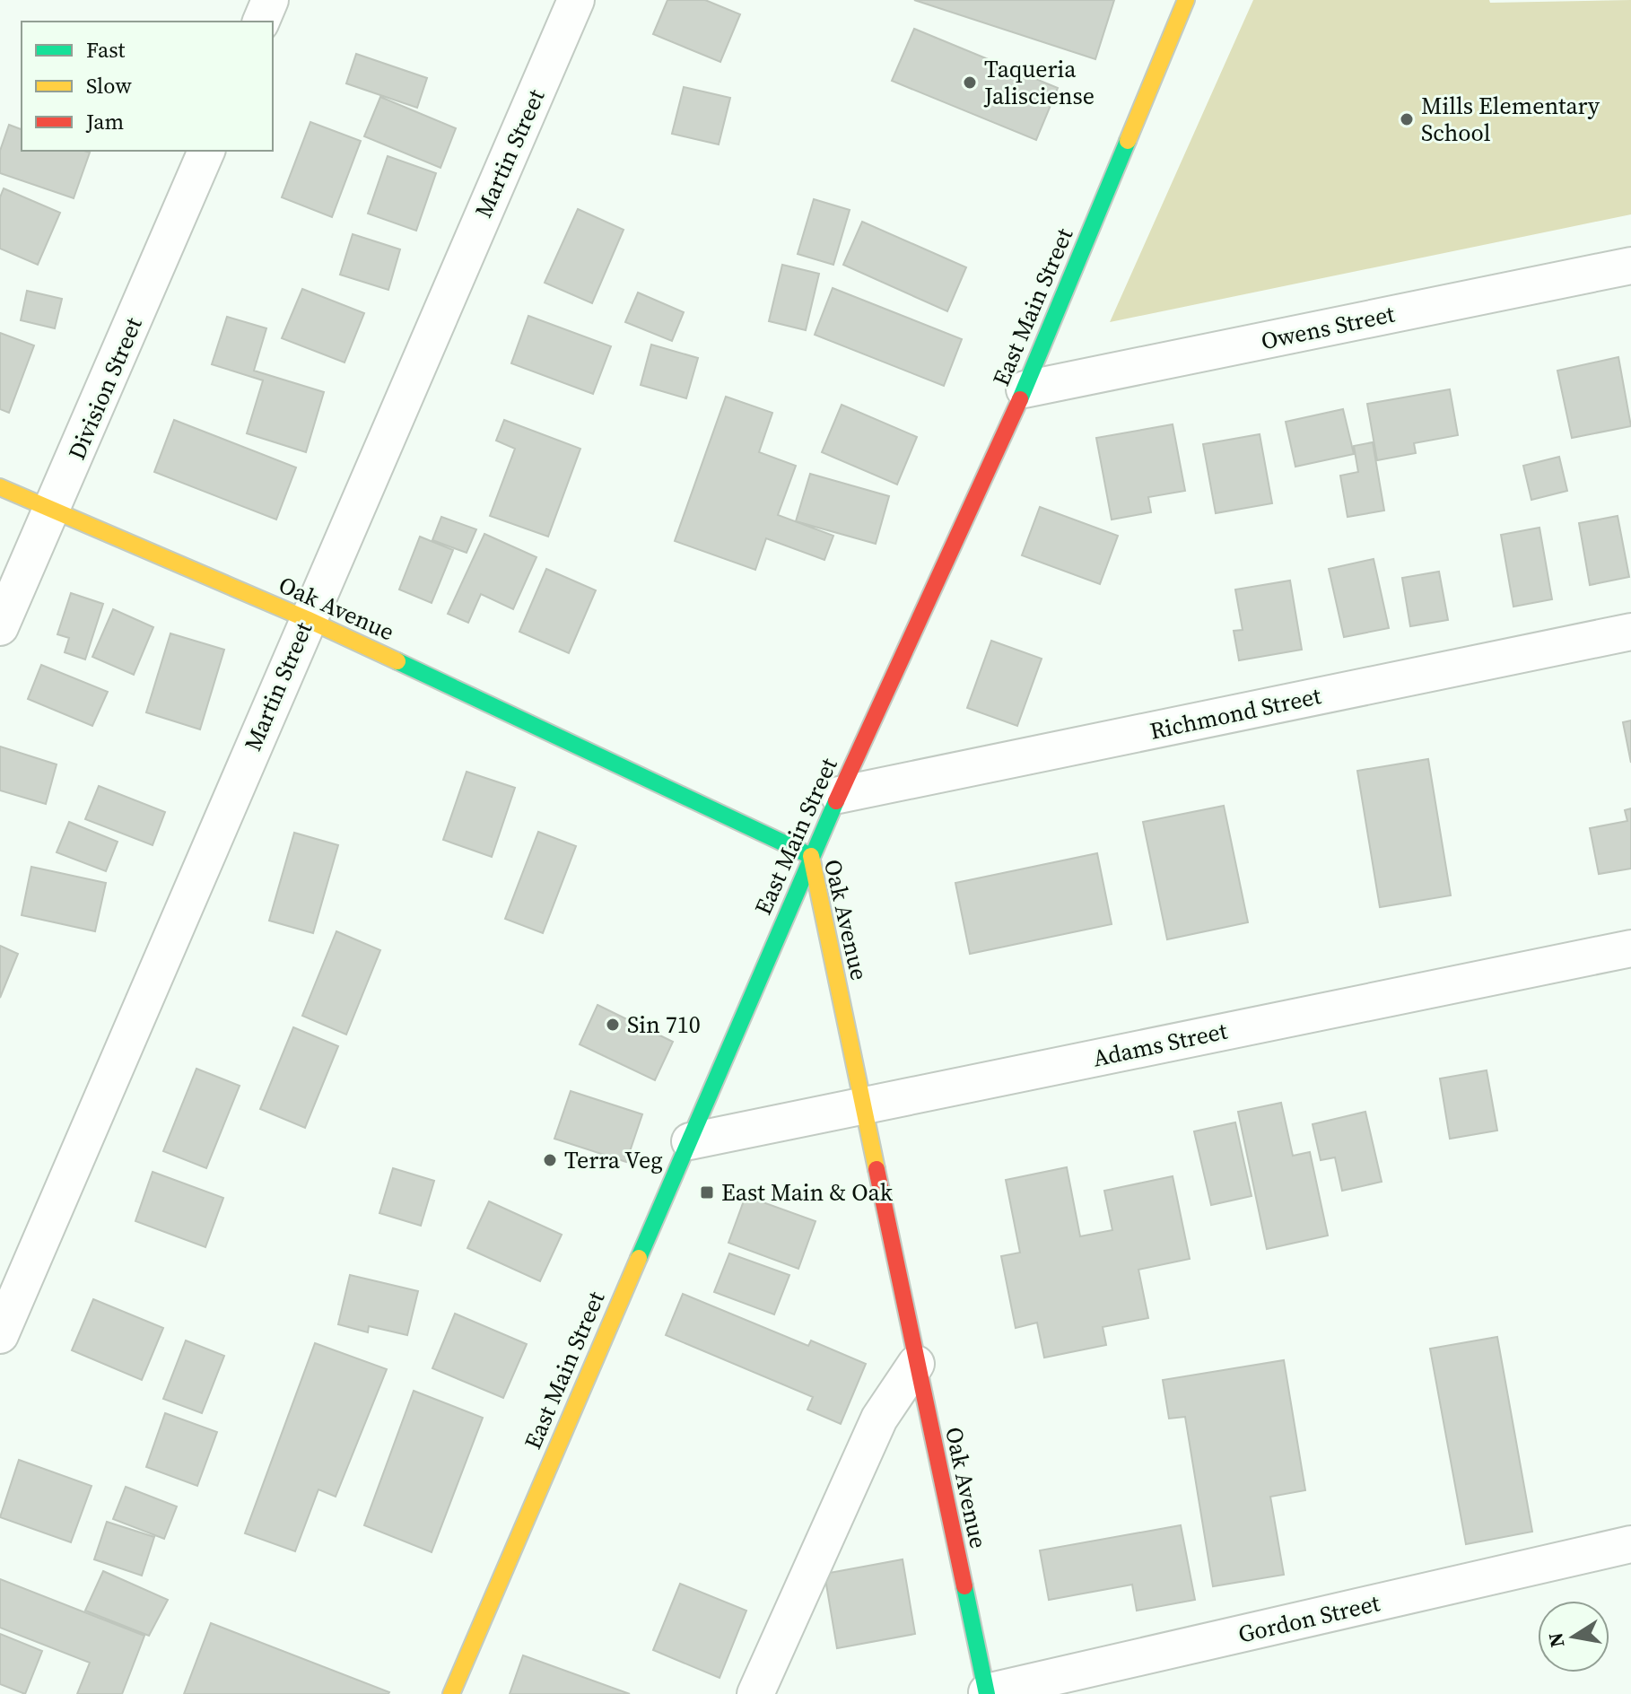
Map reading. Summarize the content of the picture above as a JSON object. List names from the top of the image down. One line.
{"streets":{"street":["Martin Street","East Main Street","Owens Street","Division Street","Oak Avenue","Richmond Street","Adams Street","Gordon Street"]},"crossings":[["Martin Street","Oak Avenue"],["East Main Street","Owens Street"],["East Main Street","Oak Avenue"],["East Main Street","Richmond Street"],["East Main Street","Adams Street"],["Division Street","Oak Avenue"],["Oak Avenue","Adams Street"],["Oak Avenue","Gordon Street"]],"places":{"other":["Taqueria Jalisciense","Mills Elementary School","Sin 710","Terra Veg"],"transit":["East Main & Oak"]},"legend":["Fast","Slow","Jam"],"north":"left"}
